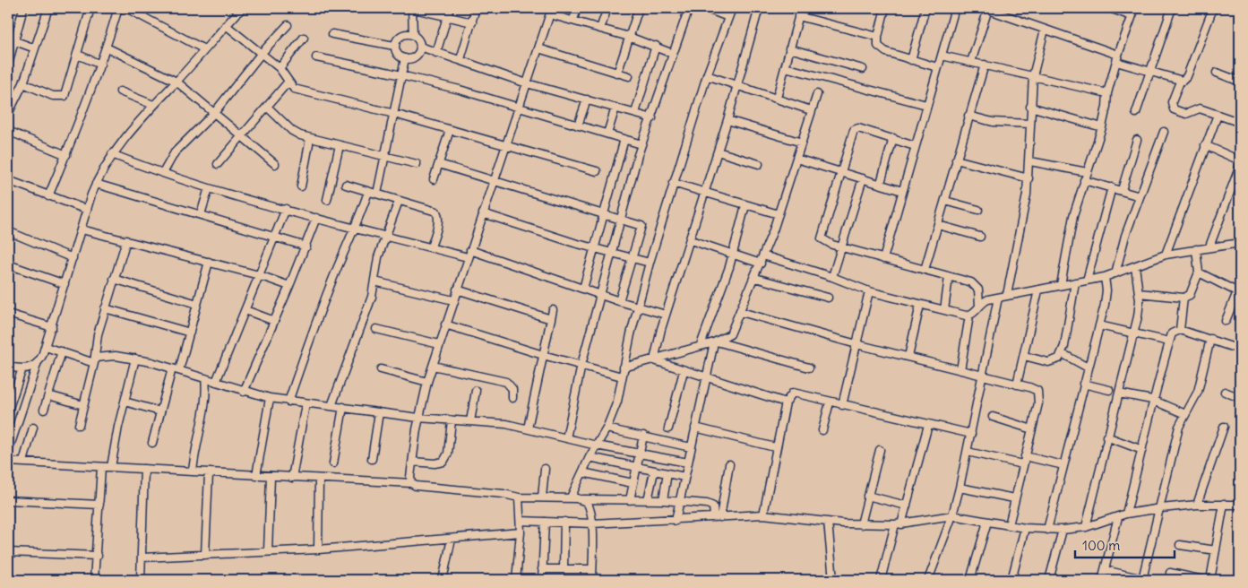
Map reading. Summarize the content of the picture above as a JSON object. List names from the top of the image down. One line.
{"scale_bar":"100 m"}
